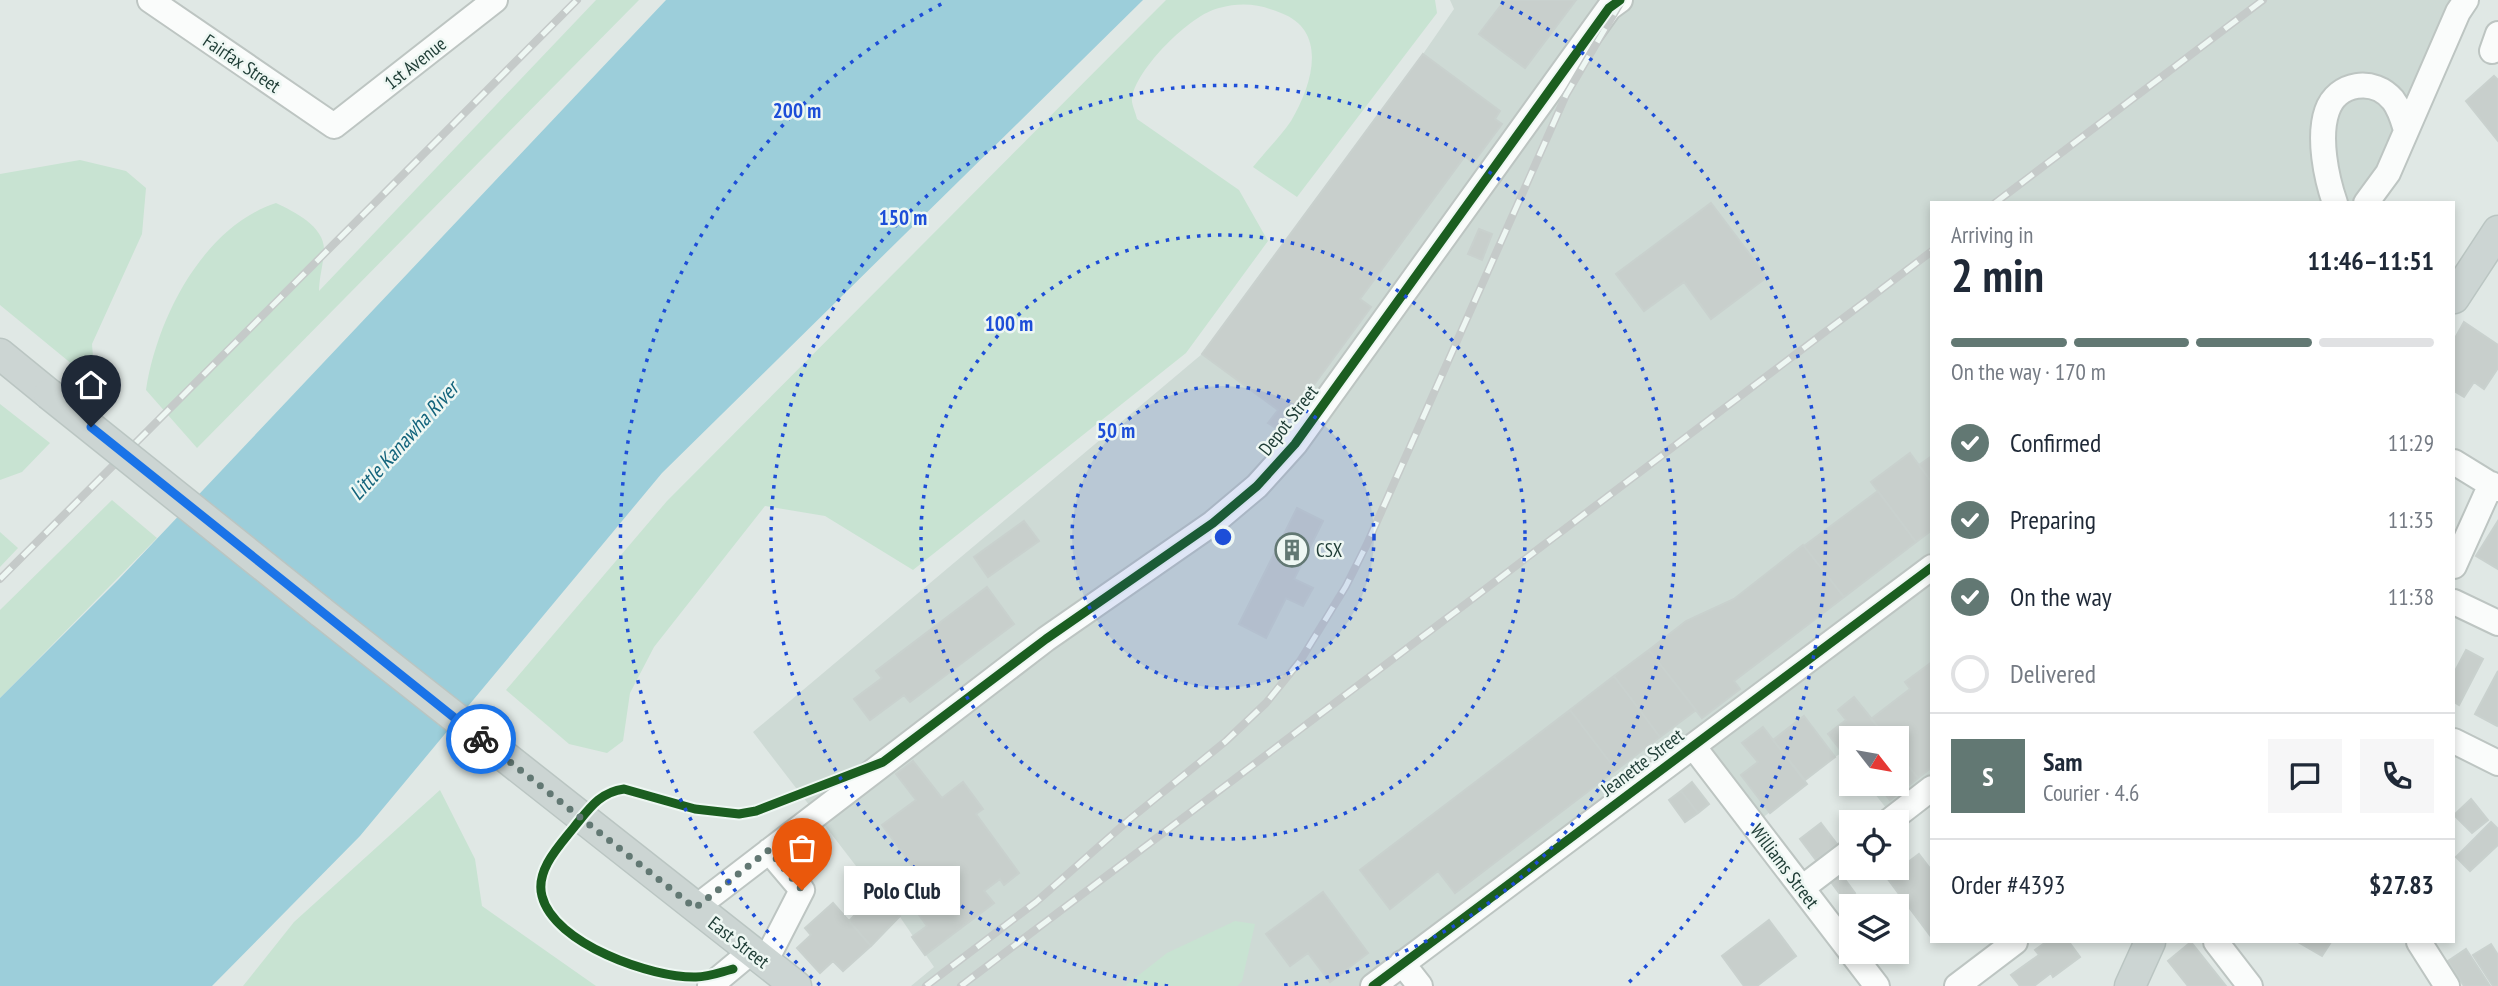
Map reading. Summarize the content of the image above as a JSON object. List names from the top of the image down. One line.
{"streets":{"main road":["East Street"],"street":["Fairfax Street","1st Avenue","Depot Street","Jeanette Street","Williams Street"]},"crossings":[["Fairfax Street","1st Avenue"],["Depot Street","East Street"],["Jeanette Street","Williams Street"]],"water":["Little Kanawha River"],"places":{"building":["CSX"],"other":["Polo Club"]},"north":"bottom right","page":{"heading":["2 min","Arriving in","11:46–11:51"],"panel":["Sam","Courier · 4.6","Order #4393","$27.83"],"bar":"On the way · 170 m","list":[["Confirmed","11:29"],["Preparing","11:35"],["On the way","11:38"],"Delivered"],"round":"S","bubble":"Polo Club"},"rings":["200 m","150 m","100 m","50 m"]}
